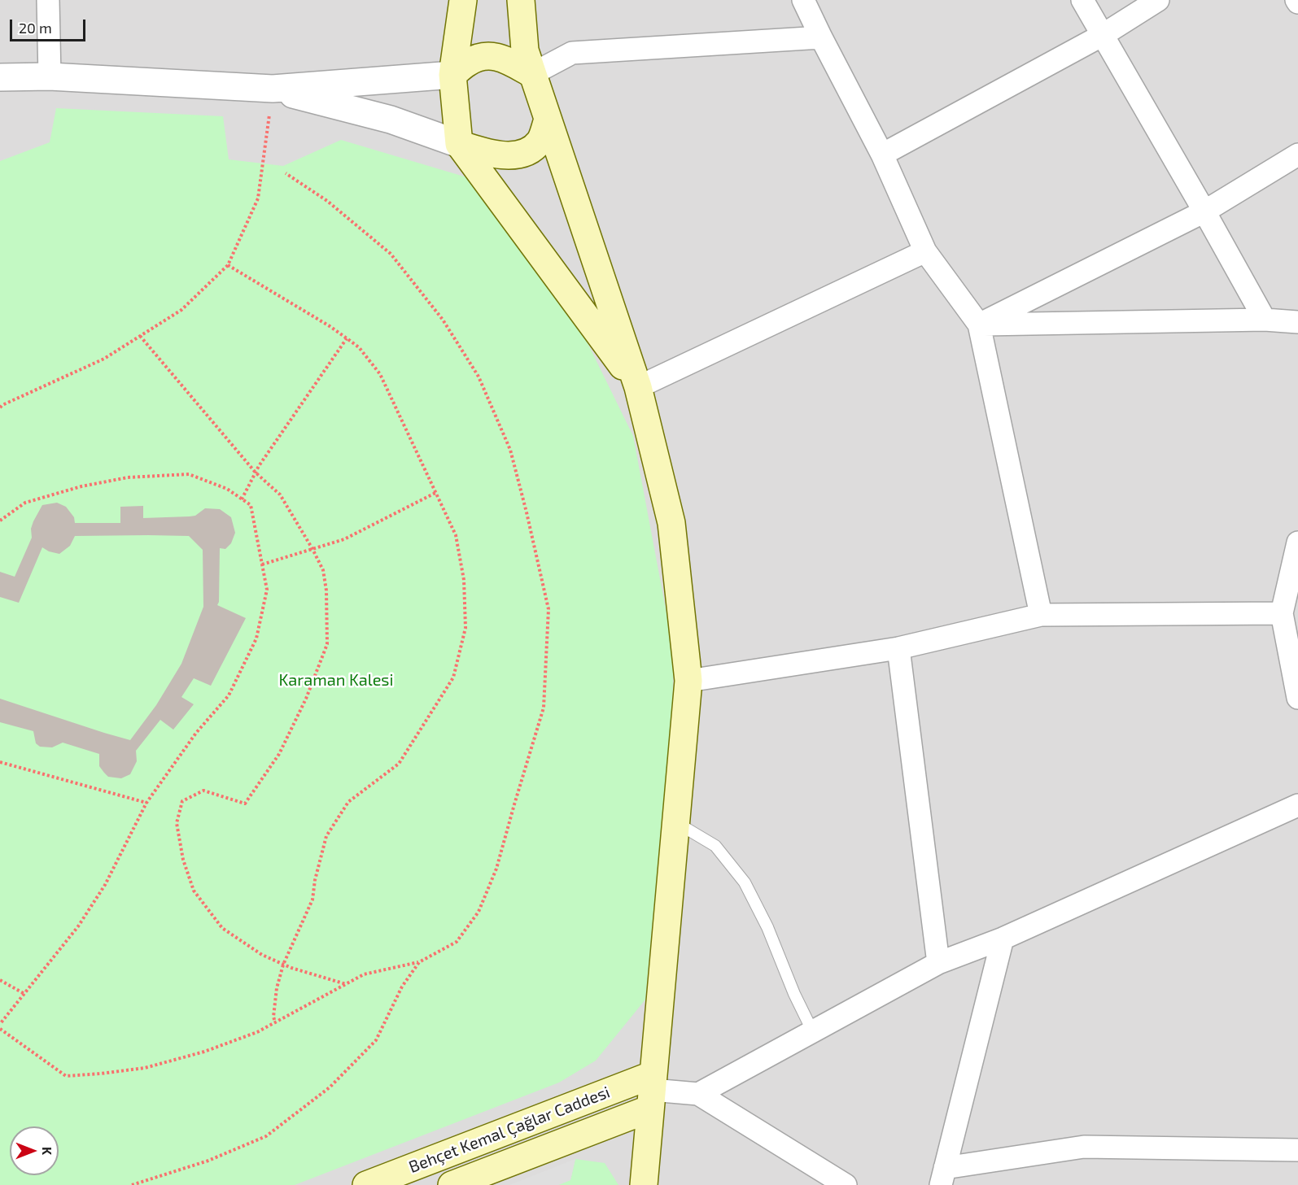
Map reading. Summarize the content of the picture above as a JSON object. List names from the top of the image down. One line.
{"streets":{"main road":["Behçet Kemal Çağlar Caddesi"]},"parks":["Karaman Kalesi"],"scale_bar":"20 m","north":"right"}
